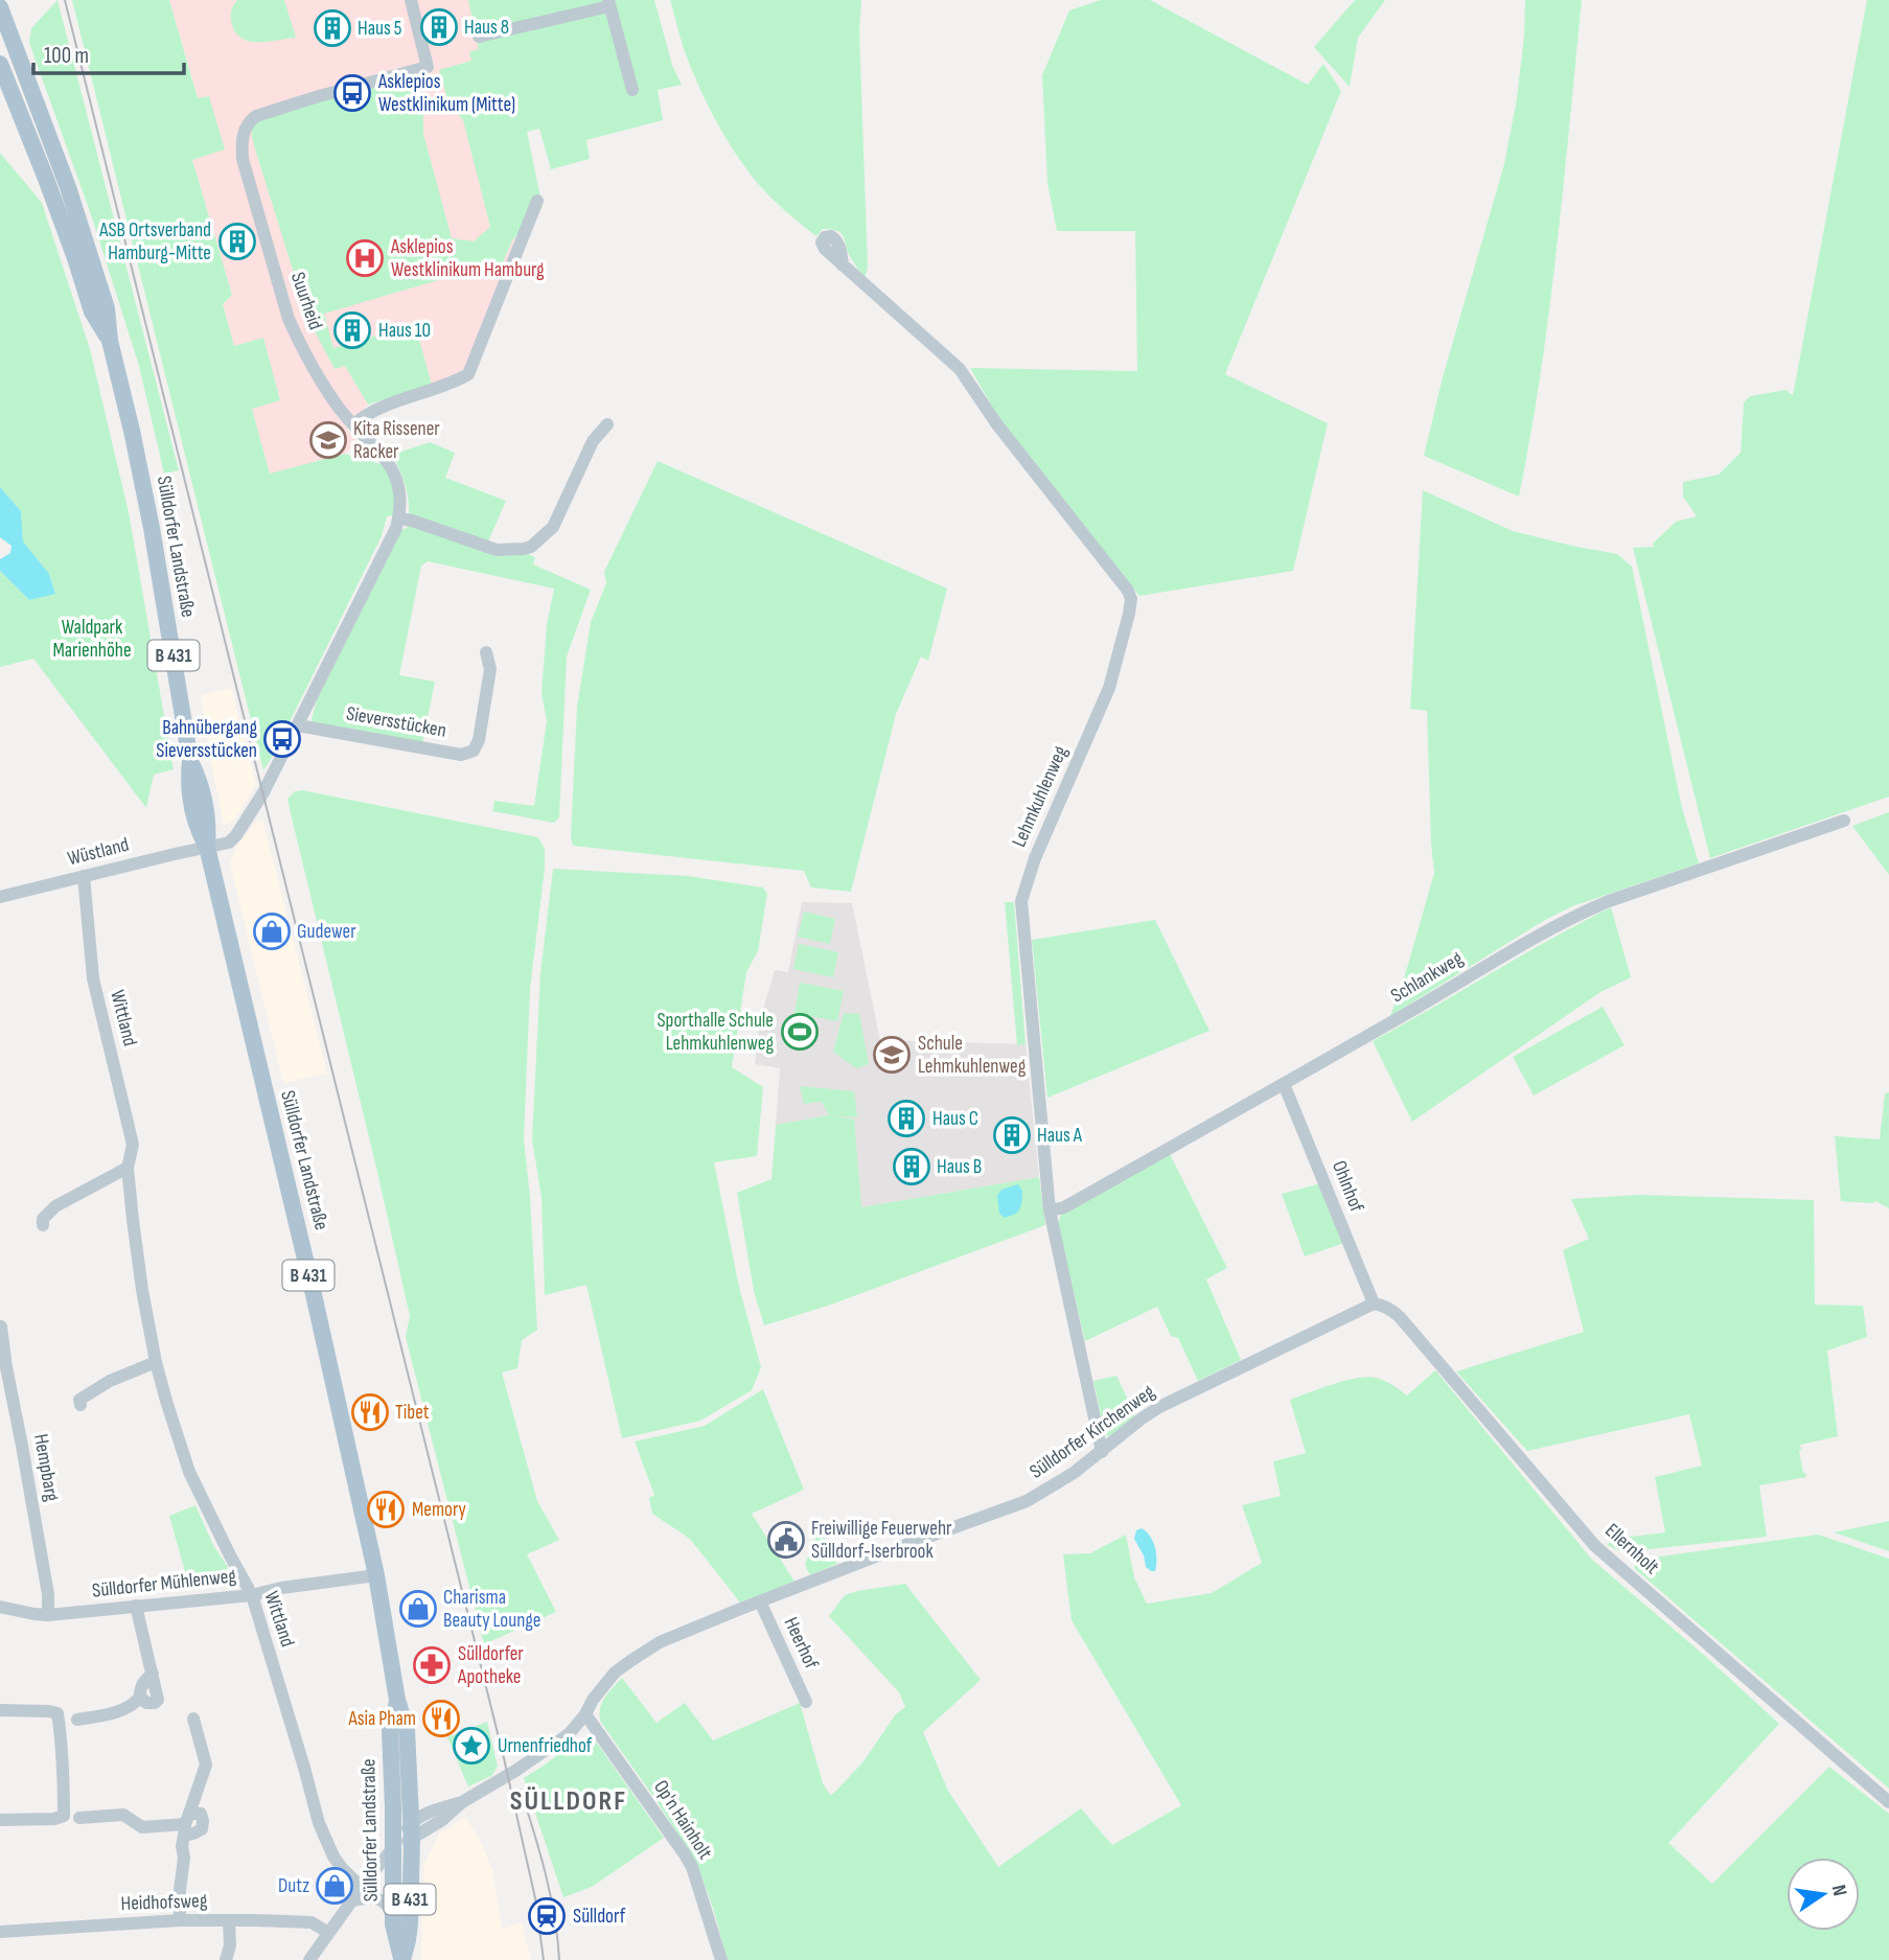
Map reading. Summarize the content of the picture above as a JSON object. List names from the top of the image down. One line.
{"streets":{"main road":["Sülldorfer Landstraße","B 431"],"street":["Suurheid","Sieversstücken","Lehmkuhlenweg","Wüstland","Schlankweg","Wittland","Ohlnhof","Sülldorfer Kirchenweg","Hempbarg","Ellernholt","Sülldorfer Mühlenweg","Heerhof","Op'n Hainholt","Heidhofsweg"]},"crossings":[["Sülldorfer Landstraße","Wüstland"],["Sülldorfer Landstraße","Sülldorfer Kirchenweg"],["Sülldorfer Landstraße","Sülldorfer Mühlenweg"],["Lehmkuhlenweg","Schlankweg"],["Lehmkuhlenweg","Sülldorfer Kirchenweg"],["Wüstland","Wittland"],["Schlankweg","Ohlnhof"],["Wittland","Sülldorfer Mühlenweg"],["Ohlnhof","Sülldorfer Kirchenweg"],["Ohlnhof","Ellernholt"],["Sülldorfer Kirchenweg","Ellernholt"],["Sülldorfer Kirchenweg","Heerhof"],["Sülldorfer Kirchenweg","Op'n Hainholt"],["Hempbarg","Sülldorfer Mühlenweg"]],"districts":["SÜLLDORF"],"parks":["Waldpark Marienhöhe"],"places":{"building":["Haus 8","Haus 5","ASB Ortsverband Hamburg-Mitte","Haus 10","Haus C","Haus A","Haus B"],"bus stop":["Asklepios Westklinikum (Mitte)","Bahnübergang Sieversstücken"],"hospital":["Asklepios Westklinikum Hamburg"],"school or university":["Kita Rissener Racker","Schule Lehmkuhlenweg"],"shop":["Gudewer","Charisma Beauty Lounge","Dutz"],"sports":["Sporthalle Schule Lehmkuhlenweg"],"restaurant":["Tibet","Memory","Asia Pham"],"public building":["Freiwillige Feuerwehr Sülldorf-Iserbrook"],"pharmacy":["Sülldorfer Apotheke"],"place":["Urnenfriedhof"],"station":["Sülldorf"]},"scale_bar":"100 m","north":"right"}
